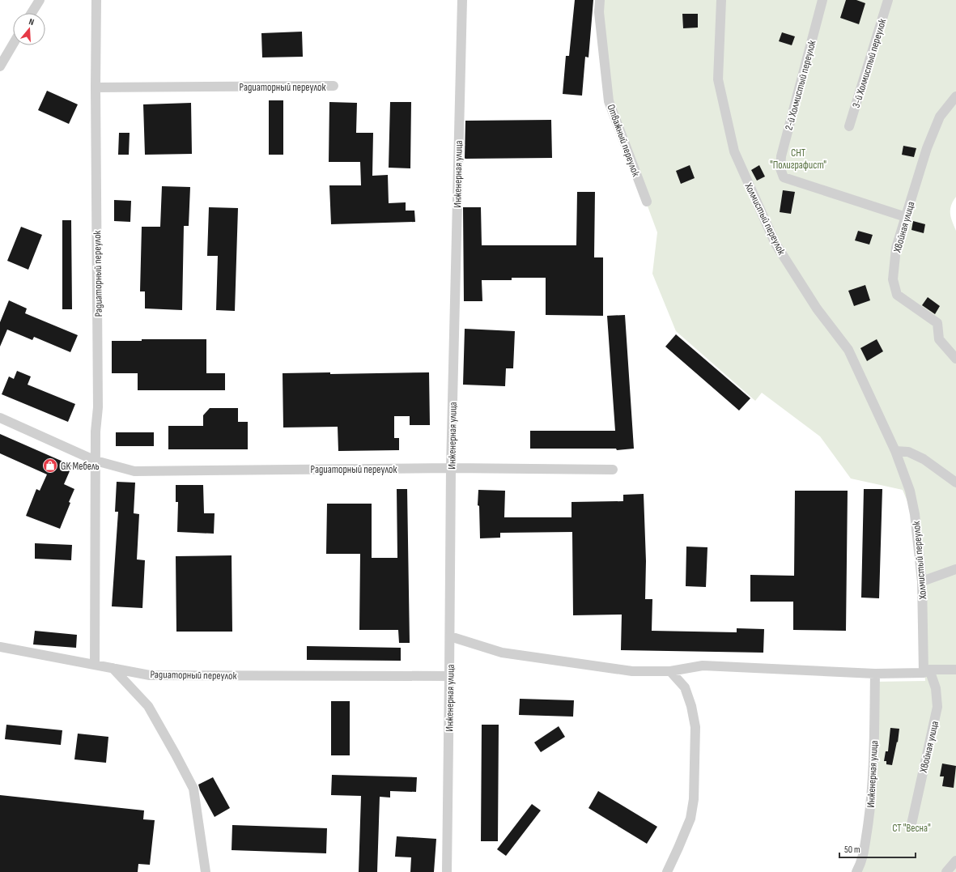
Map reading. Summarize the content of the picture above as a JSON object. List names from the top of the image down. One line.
{"streets":{"street":["3-й Холмистый переулок","2-й Холмистый переулок","Радиаторный переулок","Отважный переулок","Инженерная улица","Холмистый переулок","Хвойная улица"]},"crossings":[["2-й Холмистый переулок","Хвойная улица"],["Радиаторный переулок","Инженерная улица"],["Холмистый переулок","Хвойная улица"]],"parks":["СНТ \"Полиграфист\"","СТ \"Весна\""],"places":{"shop":["GK Мебель"]},"scale_bar":"50 m","north":"top"}
